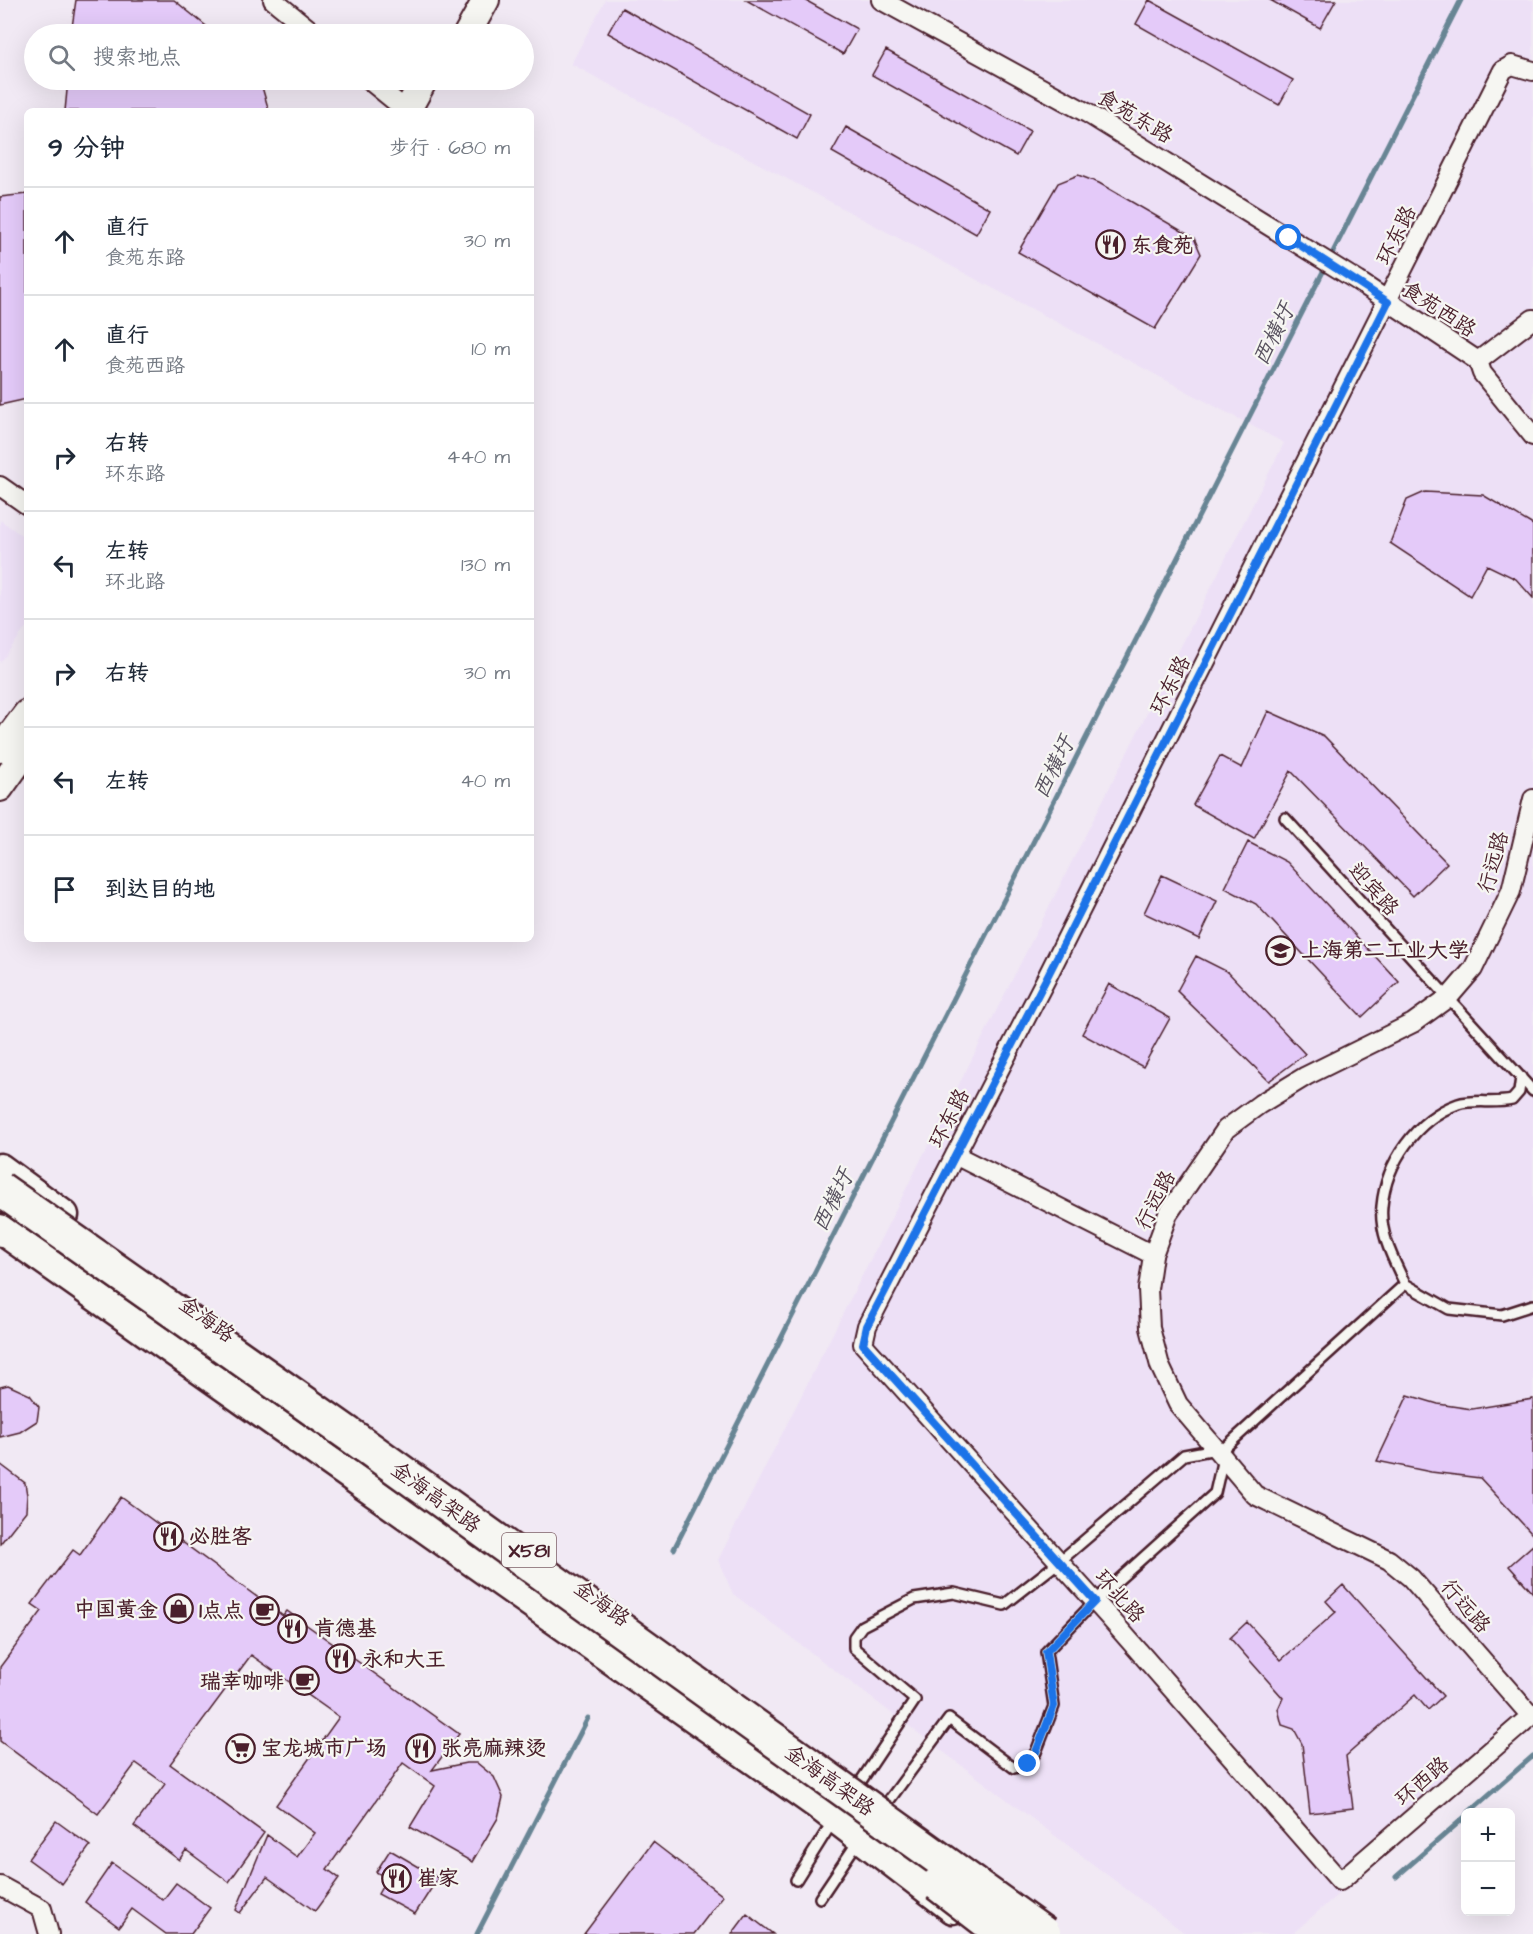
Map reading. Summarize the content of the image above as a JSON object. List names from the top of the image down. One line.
{"streets":{"highway":["金海高架路"],"main road":["金海路","X581"],"street":["食苑东路","环东路","食苑西路","行远路","环北路","环西路"],"lane":["迎宾路"]},"crossings":[["食苑东路","食苑西路"],["环东路","食苑西路"],["环东路","环北路"],["行远路","迎宾路"],["行远路","环西路"],["环北路","环西路"]],"water":["西横圩"],"places":{"restaurant":["东食苑","必胜客","肯德基","永和大王","张亮麻辣烫","崔家"],"school or university":["上海第二工业大学"],"shop":["中国黄金"],"cafe":["1点点","瑞幸咖啡"],"supermarket":["宝龙城市广场"]},"page":{"search":"搜索地点","heading":["9 分钟","步行 · 680 m"],"list":[["直行","食苑东路","30 m"],["直行","食苑西路","10 m"],["右转","环东路","440 m"],["左转","环北路","130 m"],["右转","30 m"],["左转","40 m"],"到达目的地"],"map_buttons":["+","−"]}}
